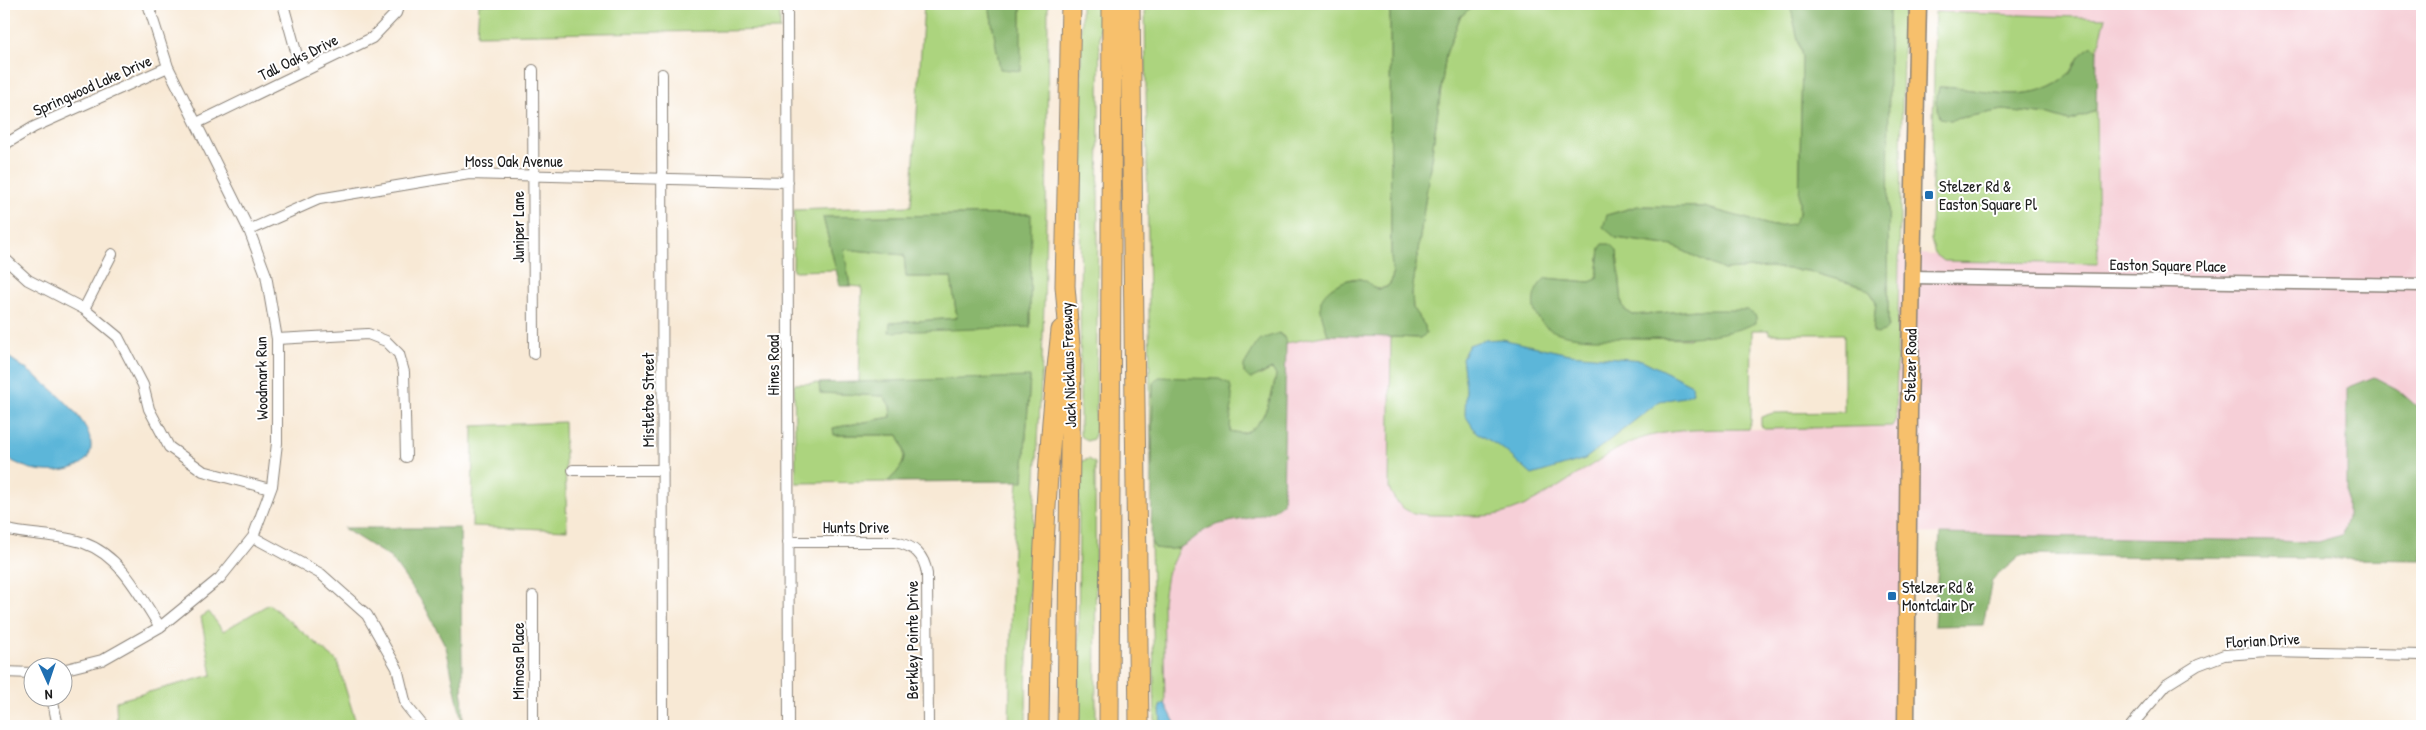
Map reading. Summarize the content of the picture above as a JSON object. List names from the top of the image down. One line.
{"streets":{"highway":["Jack Nicklaus Freeway"],"main road":["Stelzer Road"],"street":["Tall Oaks Drive","Springwood Lake Drive","Moss Oak Avenue","Juniper Lane","Easton Square Place","Hines Road","Woodmark Run","Mistletoe Street","Hunts Drive","Berkley Pointe Drive","Florian Drive","Mimosa Place"]},"crossings":[["Tall Oaks Drive","Woodmark Run"],["Springwood Lake Drive","Woodmark Run"],["Moss Oak Avenue","Juniper Lane"],["Moss Oak Avenue","Hines Road"],["Moss Oak Avenue","Woodmark Run"],["Moss Oak Avenue","Mistletoe Street"],["Easton Square Place","Stelzer Road"],["Hines Road","Hunts Drive"],["Hunts Drive","Berkley Pointe Drive"]],"places":{"transit":["Stelzer Rd & Easton Square Pl","Stelzer Rd & Montclair Dr"]},"north":"bottom"}
